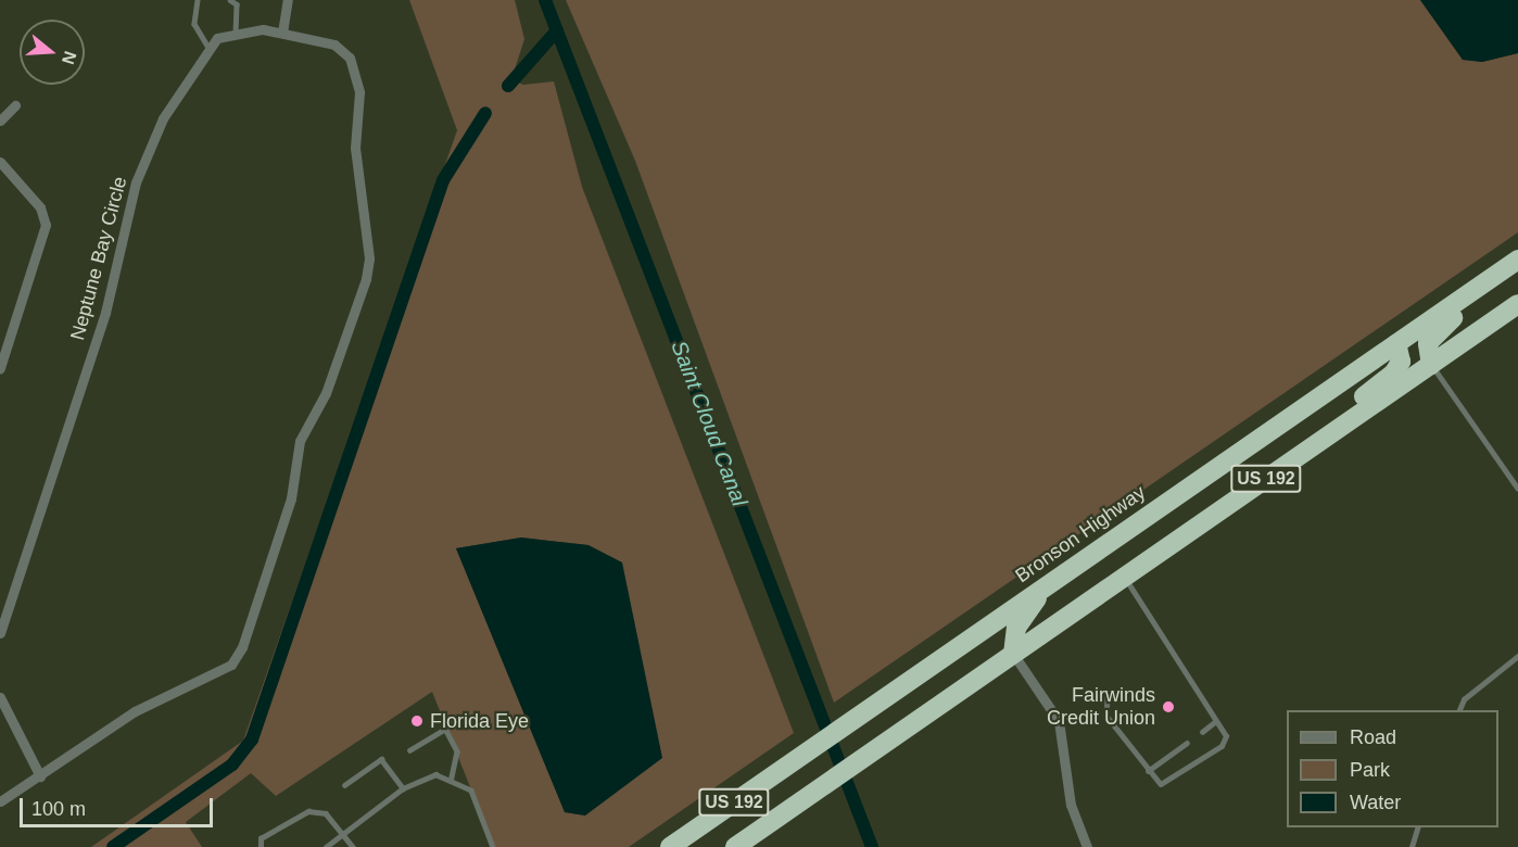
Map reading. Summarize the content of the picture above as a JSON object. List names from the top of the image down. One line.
{"streets":{"highway":["US 192","Bronson Highway"],"street":["Neptune Bay Circle"]},"water":["Saint Cloud Canal"],"places":["Fairwinds Credit Union","Florida Eye"],"legend":["Road","Park","Water"],"scale_bar":"100 m","north":"right"}
